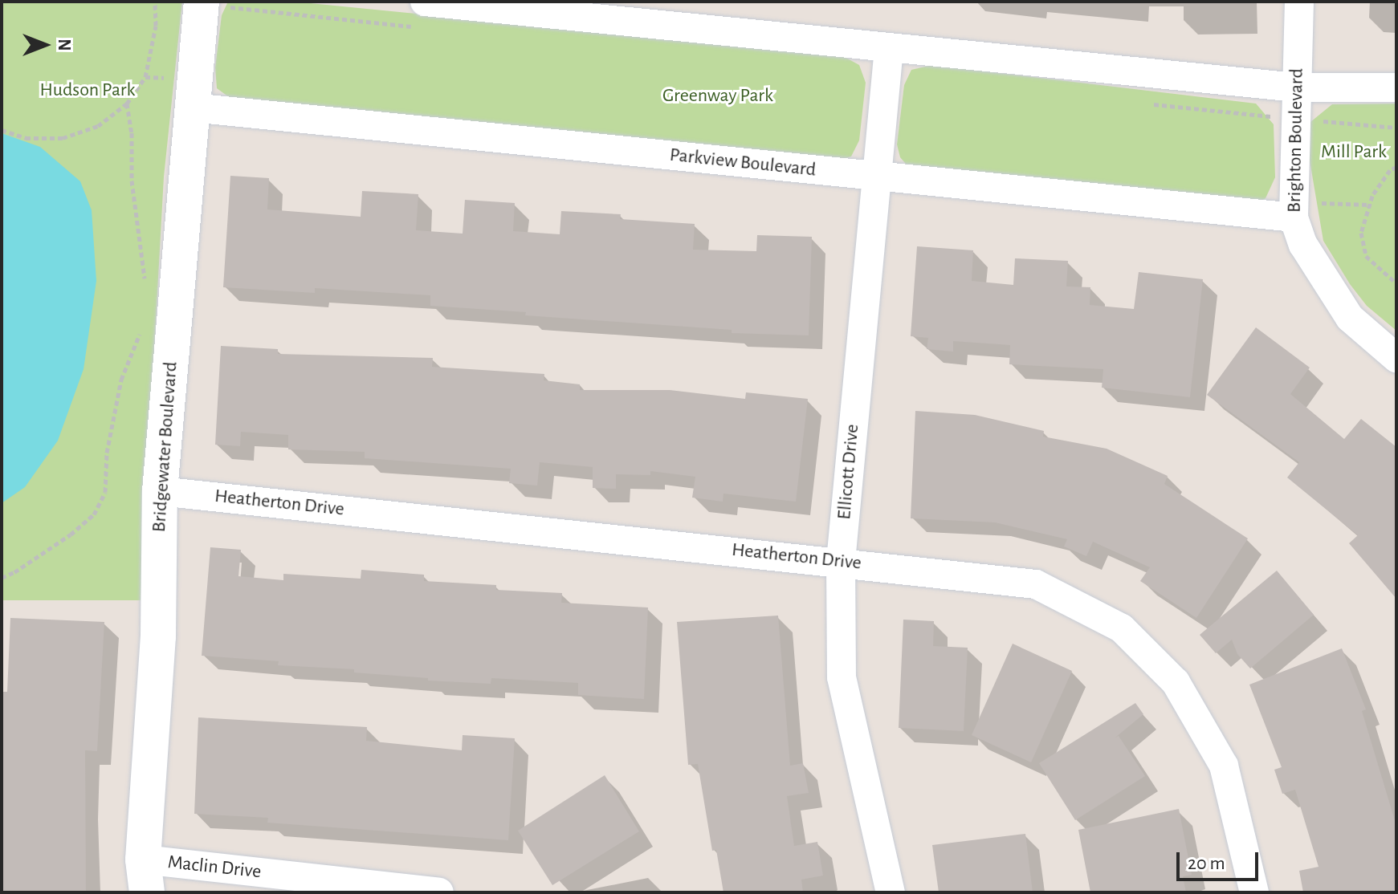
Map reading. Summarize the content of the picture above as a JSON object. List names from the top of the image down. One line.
{"streets":{"street":["Brighton Boulevard","Parkview Boulevard","Bridgewater Boulevard","Ellicott Drive","Heatherton Drive","Maclin Drive"]},"crossings":[["Brighton Boulevard","Parkview Boulevard"],["Parkview Boulevard","Bridgewater Boulevard"],["Parkview Boulevard","Ellicott Drive"],["Bridgewater Boulevard","Heatherton Drive"],["Bridgewater Boulevard","Maclin Drive"],["Ellicott Drive","Heatherton Drive"]],"parks":["Hudson Park","Greenway Park","Mill Park"],"scale_bar":"20 m","north":"right"}
